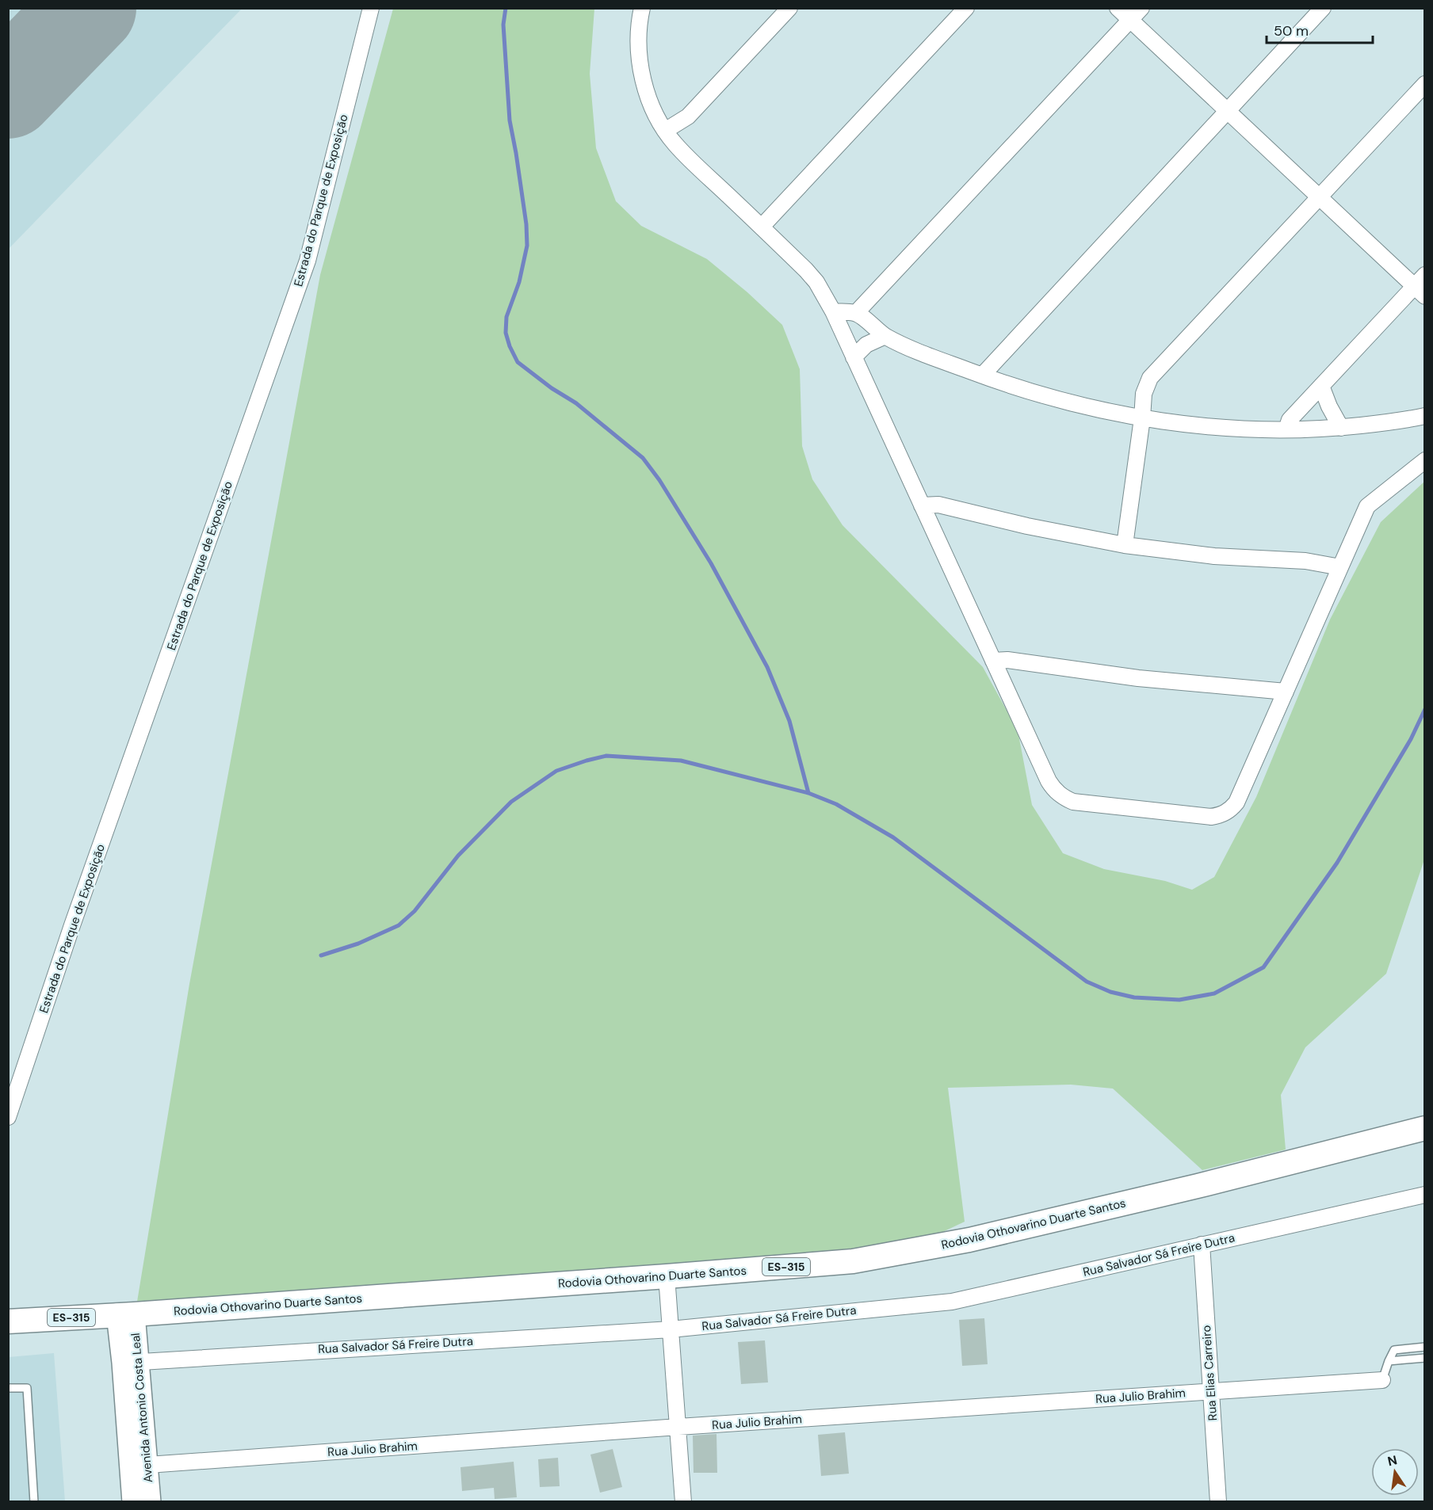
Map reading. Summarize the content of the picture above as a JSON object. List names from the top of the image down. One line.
{"streets":{"main road":["Rodovia Othovarino Duarte Santos","ES-315"],"street":["Estrada do Parque de Exposição","Rua Salvador Sá Freire Dutra","Rua Elias Carreiro","Rua Julio Brahim","Avenida Antonio Costa Leal"]},"crossings":[["Rodovia Othovarino Duarte Santos","Avenida Antonio Costa Leal"],["Rua Salvador Sá Freire Dutra","Rua Elias Carreiro"],["Rua Salvador Sá Freire Dutra","Avenida Antonio Costa Leal"],["Rua Elias Carreiro","Rua Julio Brahim"],["Rua Julio Brahim","Avenida Antonio Costa Leal"]],"scale_bar":"50 m","north":"top"}
